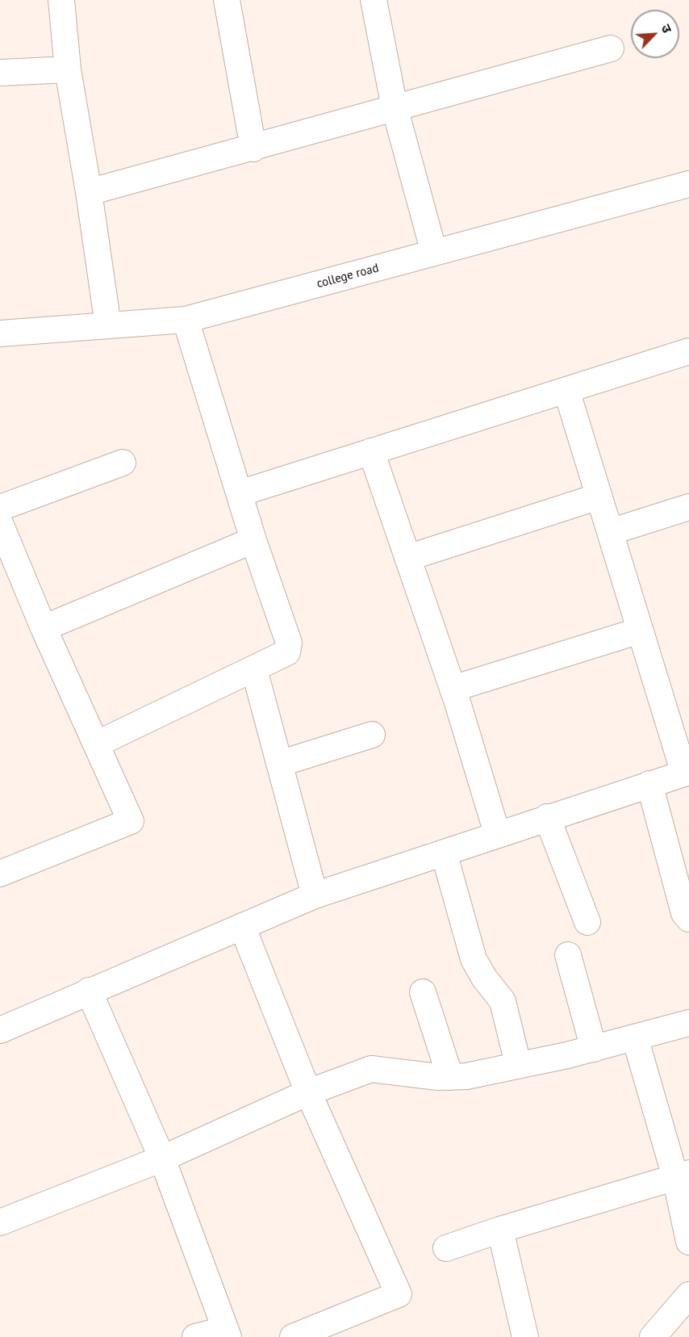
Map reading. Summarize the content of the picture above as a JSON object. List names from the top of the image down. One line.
{"streets":{"street":["college road"]},"north":"top right"}
